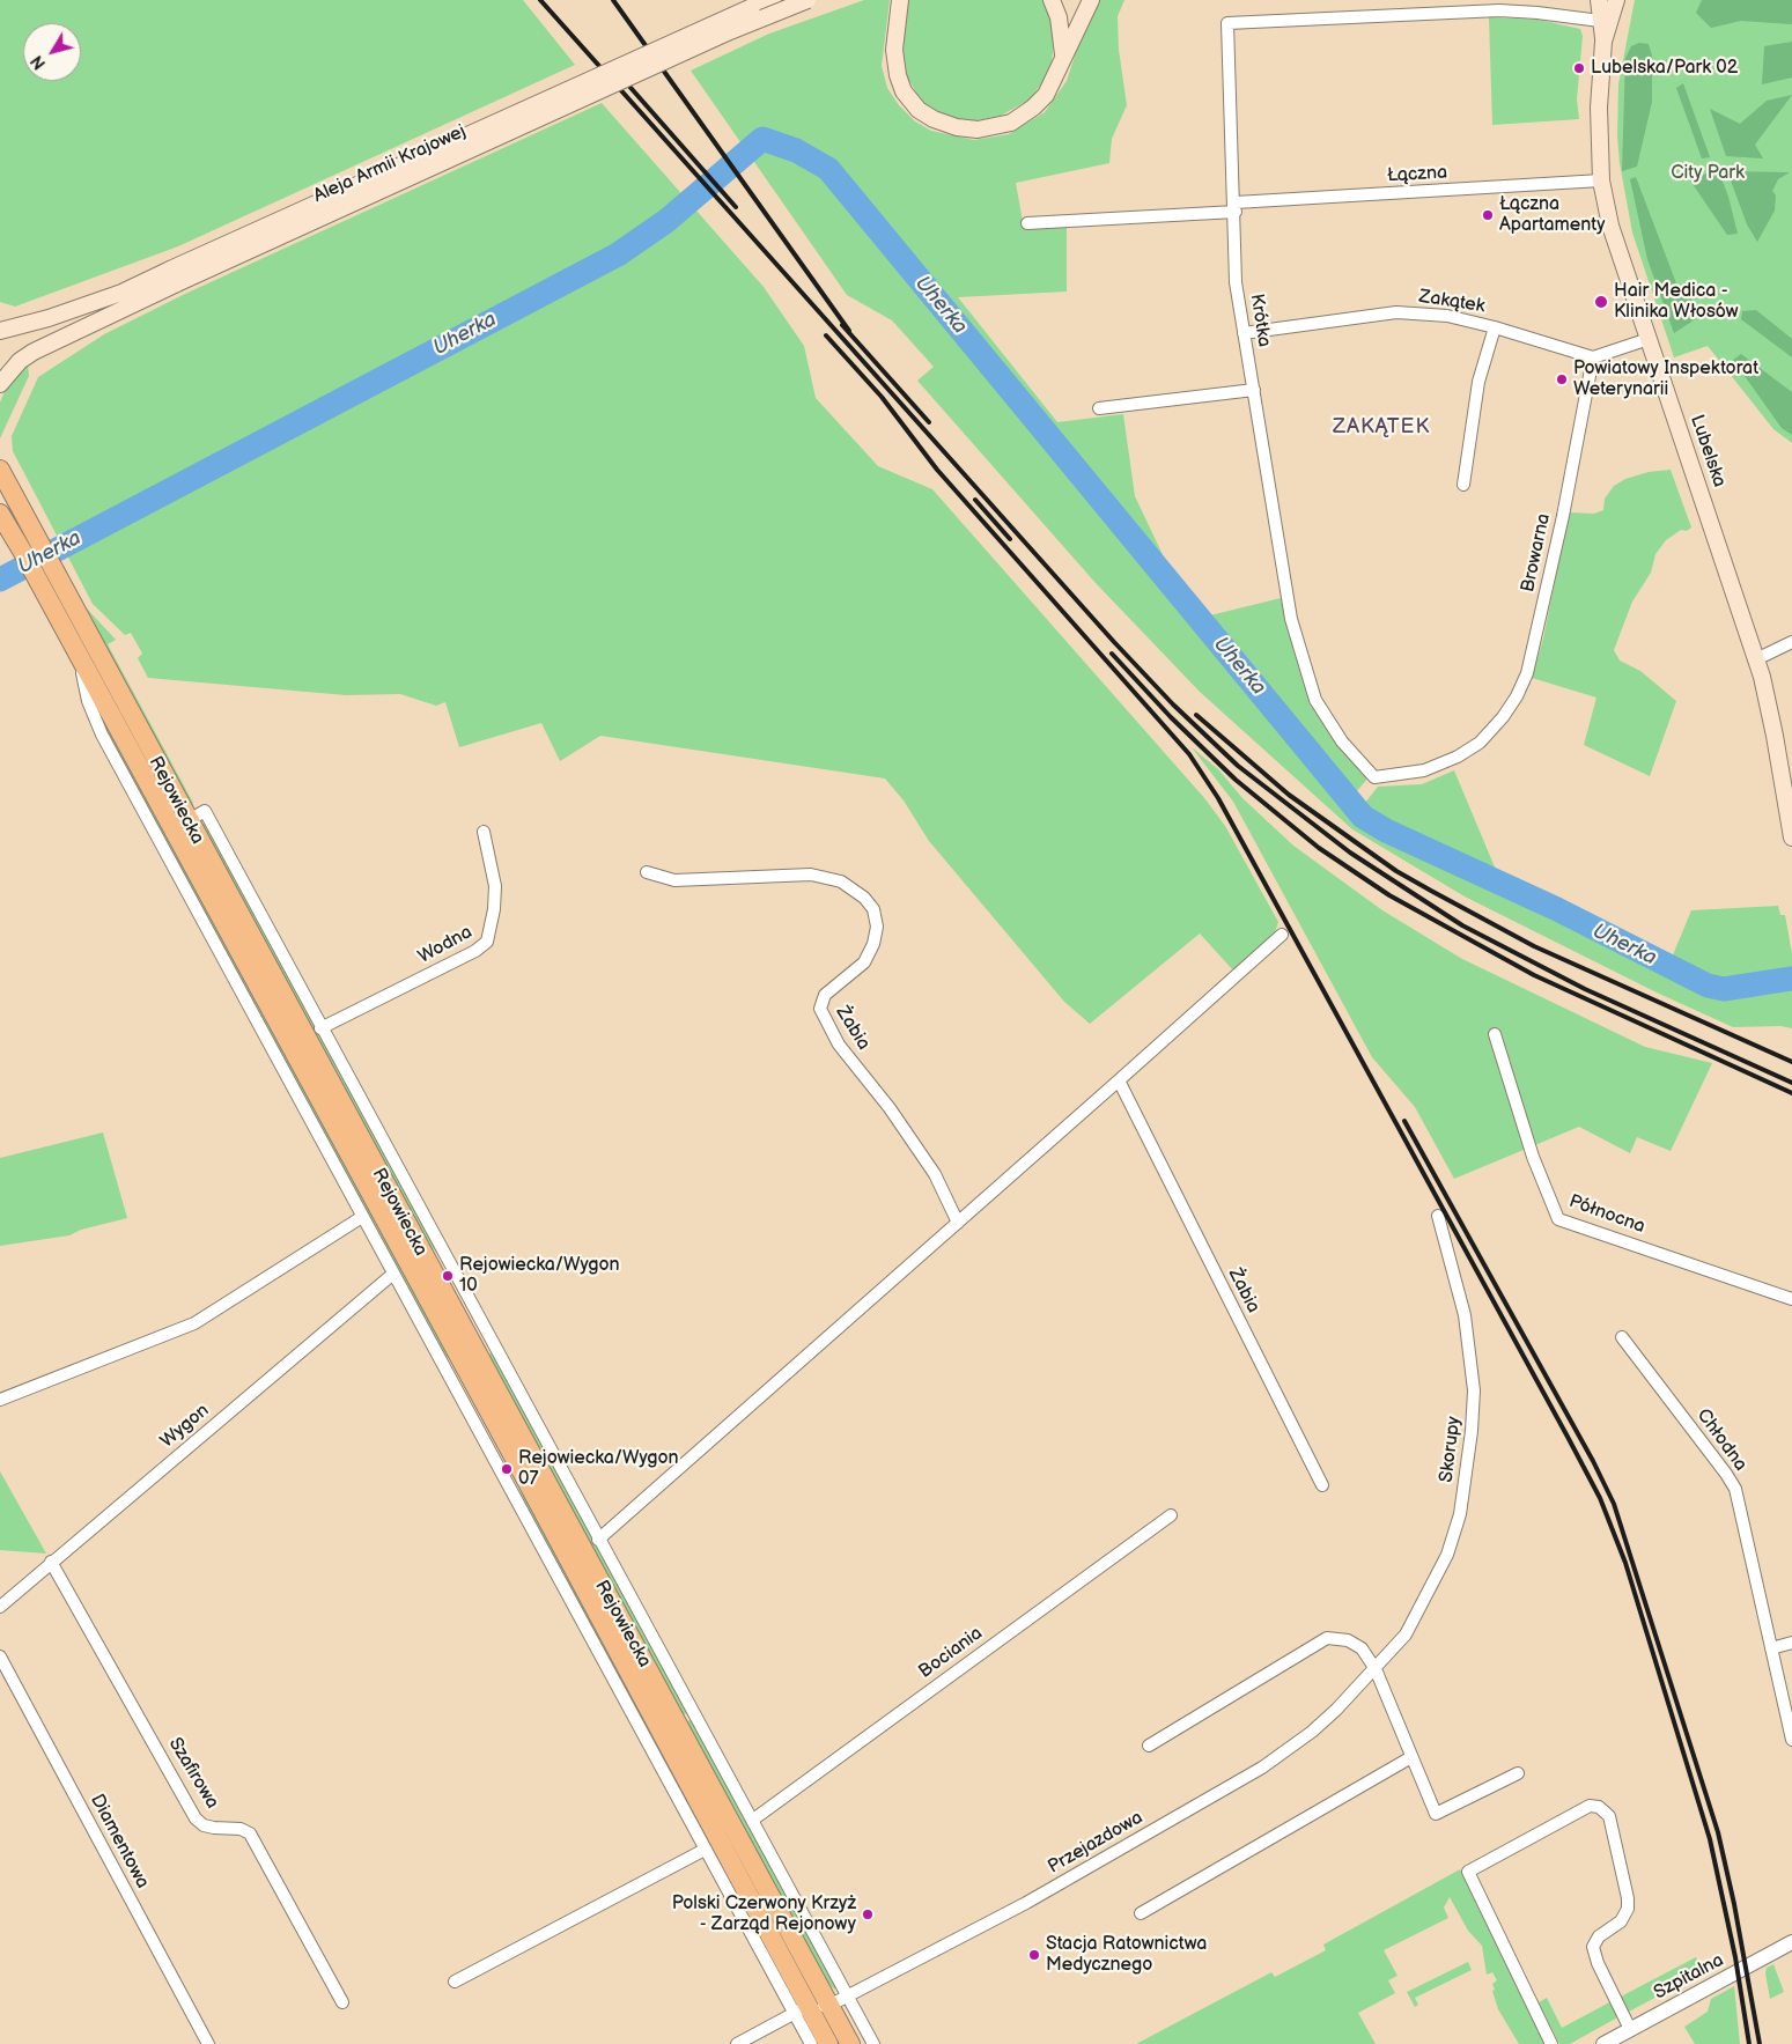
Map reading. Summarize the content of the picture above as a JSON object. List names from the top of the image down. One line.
{"streets":{"highway":["Rejowiecka"],"main road":["Aleja Armii Krajowej","Lubelska"],"street":["Łączna","Zakątek","Krótka","Browarna","Wodna","Żabia","Północna","Wygon","Chłodna","Skorupy","Bociania","Szafirowa","Diamentowa","Przejazdowa","Szpitalna"]},"crossings":[["Łączna","Krótka"],["Łączna","Lubelska"],["Zakątek","Krótka"],["Zakątek","Browarna"],["Krótka","Lubelska"],["Krótka","Browarna"],["Rejowiecka","Przejazdowa"],["Wygon","Szafirowa"],["Skorupy","Przejazdowa"]],"districts":["ZAKĄTEK"],"water":["Uherka"],"parks":["City Park"],"places":["Lubelska/Park 02","Łączna Apartamenty","Hair Medica - Klinika Włosów","Powiatowy Inspektorat Weterynarii","Rejowiecka/Wygon 10","Rejowiecka/Wygon 07","Polski Czerwony Krzyż - Zarząd Rejonowy","Stacja Ratownictwa Medycznego"],"north":"bottom left"}
